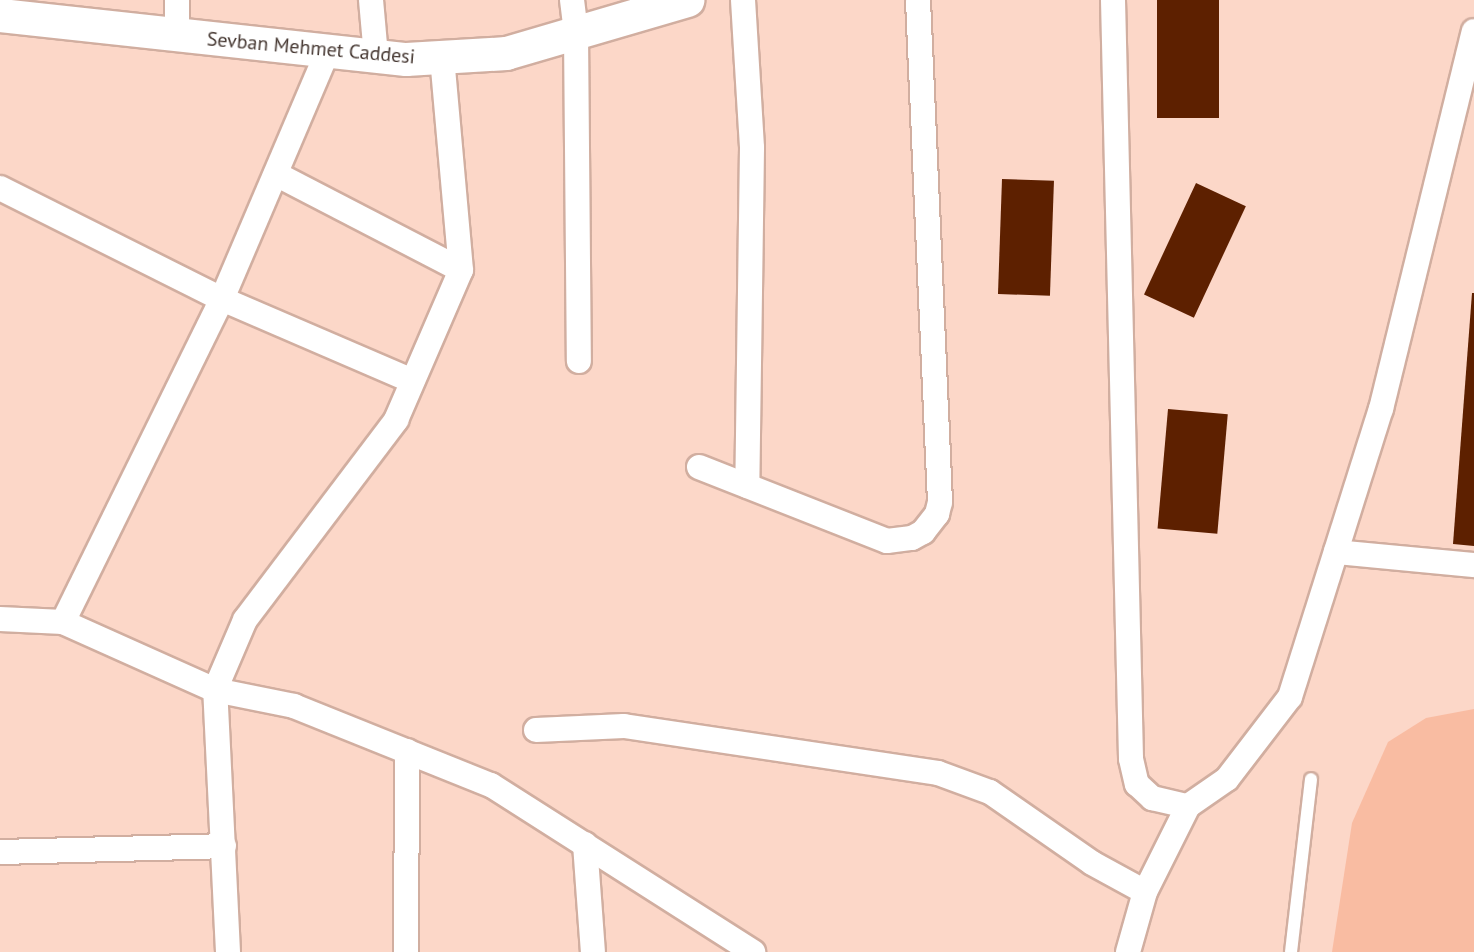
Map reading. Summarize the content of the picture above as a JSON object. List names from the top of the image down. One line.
{"streets":{"main road":["Sevban Mehmet Caddesi"]}}
